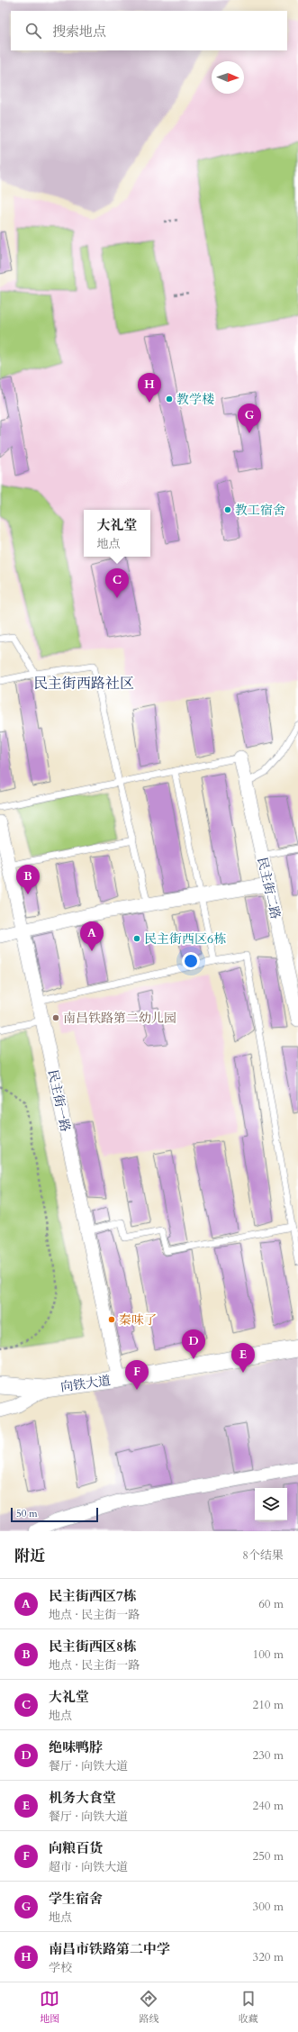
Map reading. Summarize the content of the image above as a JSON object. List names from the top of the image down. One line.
{"streets":{"street":["民主街二路","民主街一路","向铁大道"]},"crossings":[["民主街一路","向铁大道"]],"districts":["民主街西路社区"],"places":["教学楼","教工宿舍","民主街西区6栋","南昌铁路第二幼儿园","秦味了"],"scale_bar":"50 m","north":"right","page":{"search":"搜索地点","pins":["H","G","C","B","A","D","E","F"],"popup":["大礼堂","地点"],"scale":"50 m","heading":["附近","8个结果"],"list":[{"mark":"A","name":"民主街西区7栋","note":"地点 · 民主街一路","value":"60 m"},{"mark":"B","name":"民主街西区8栋","note":"地点 · 民主街一路","value":"100 m"},{"mark":"C","name":"大礼堂","note":"地点","value":"210 m"},{"mark":"D","name":"绝味鸭脖","note":"餐厅 · 向铁大道","value":"230 m"},{"mark":"E","name":"机务大食堂","note":"餐厅 · 向铁大道","value":"240 m"},{"mark":"F","name":"向粮百货","note":"超市 · 向铁大道","value":"250 m"},{"mark":"G","name":"学生宿舍","note":"地点","value":"300 m"},{"mark":"H","name":"南昌市铁路第二中学","note":"学校","value":"320 m"}],"nav":["地图","路线","收藏"]}}
